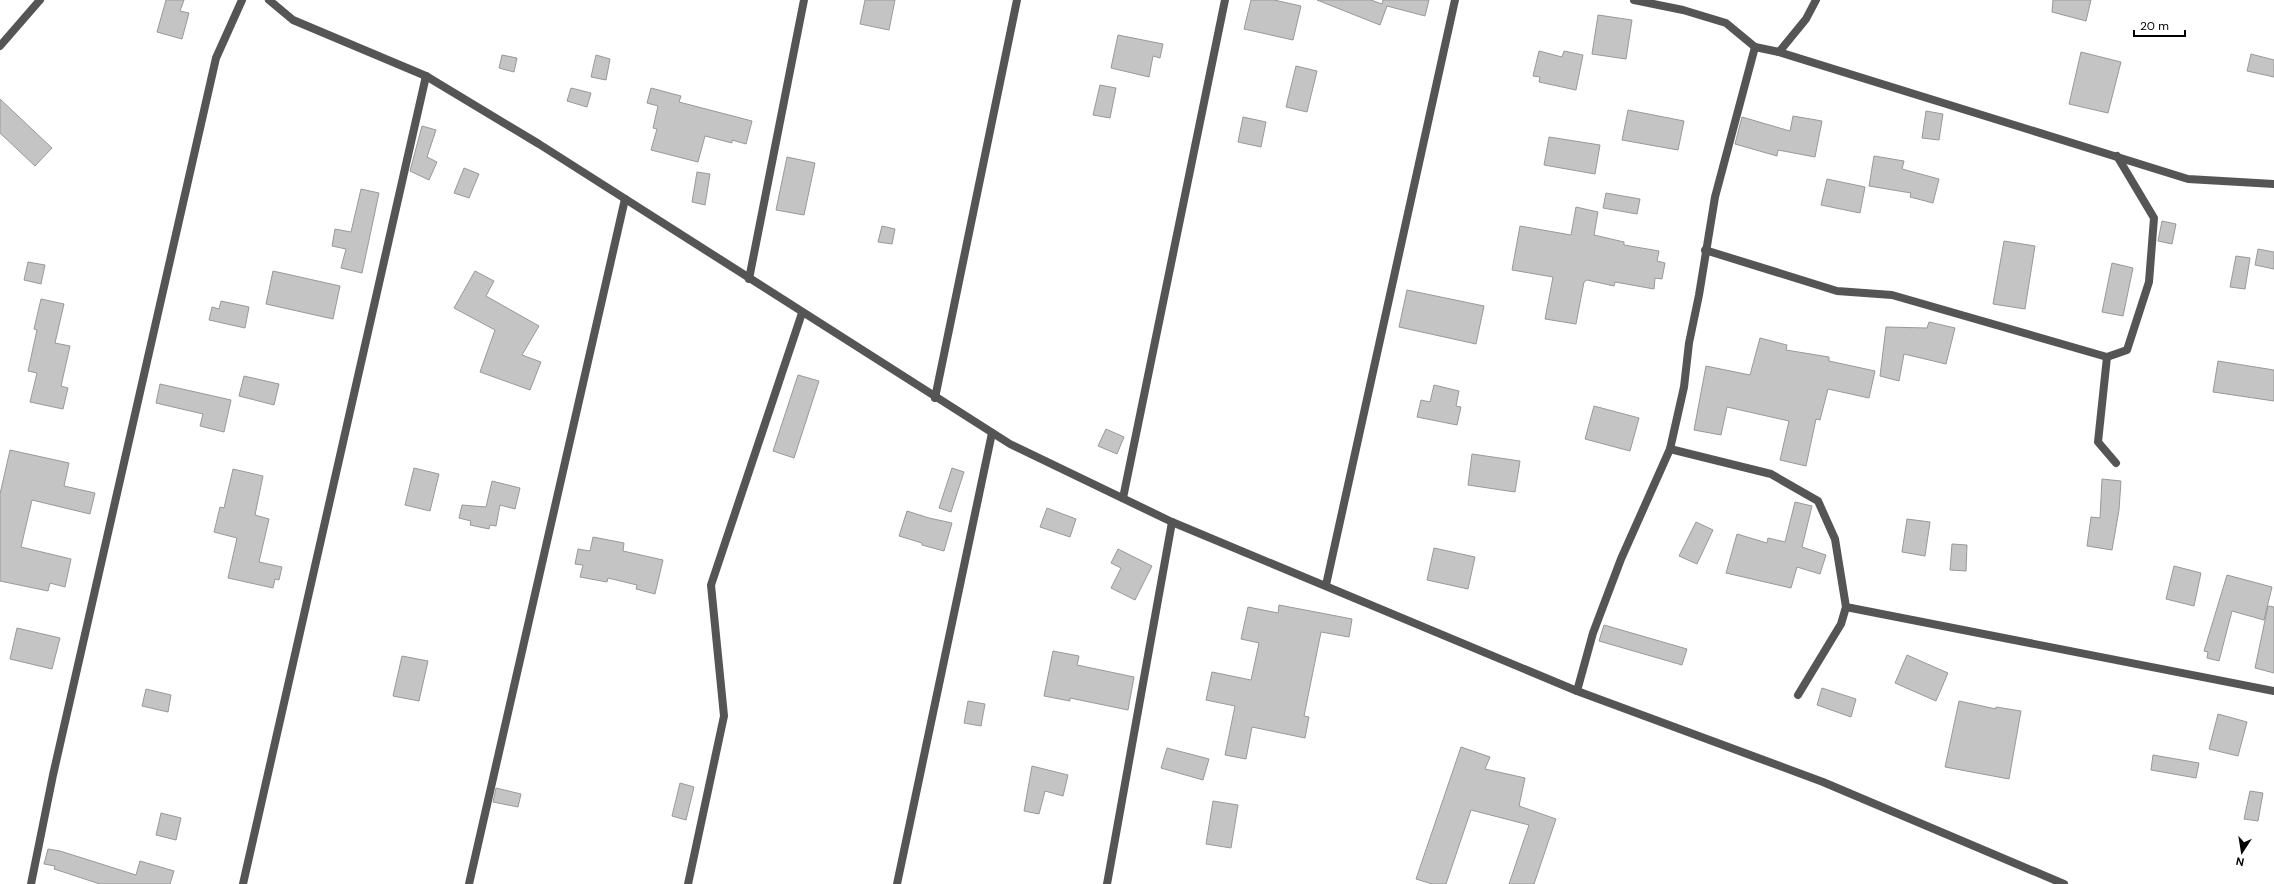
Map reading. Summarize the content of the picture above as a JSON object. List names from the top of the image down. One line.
{"scale_bar":"20 m","north":"bottom"}
